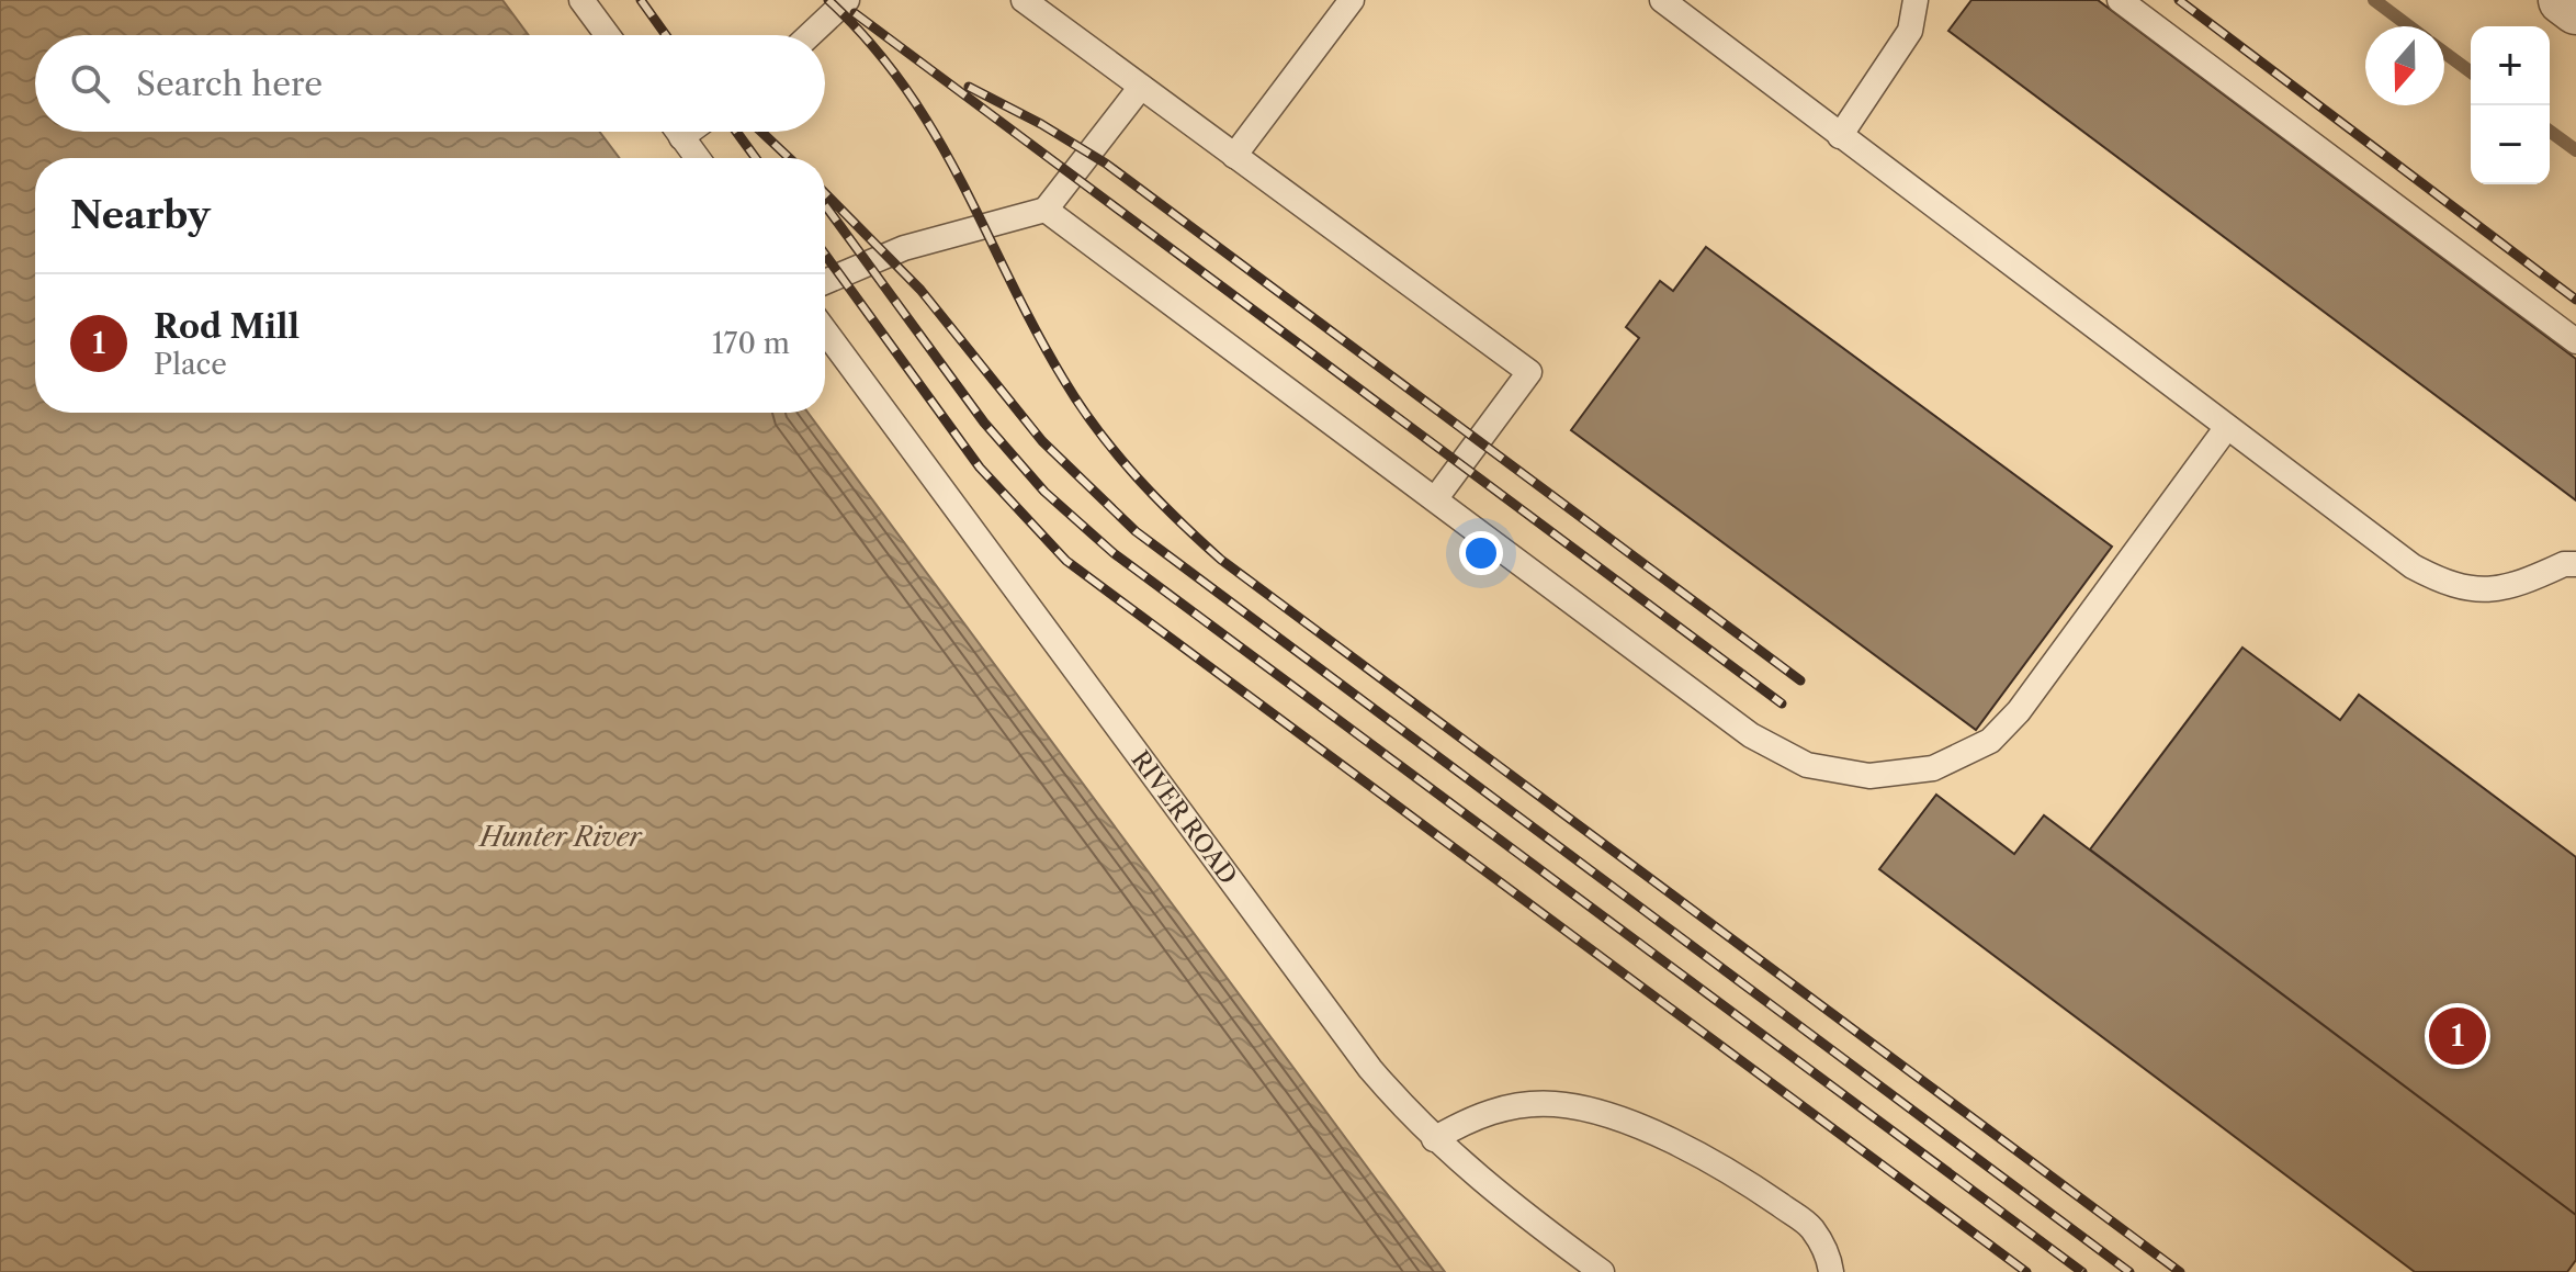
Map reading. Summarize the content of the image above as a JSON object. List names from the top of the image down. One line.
{"streets":{"lane":["RIVER ROAD"]},"water":["Hunter River"],"north":"bottom","page":{"map_buttons":["+","−"],"search":"Search here","heading":"Nearby","list":[{"mark":"1","name":"Rod Mill","note":"Place","value":"170 m"}],"pins":"1"}}
